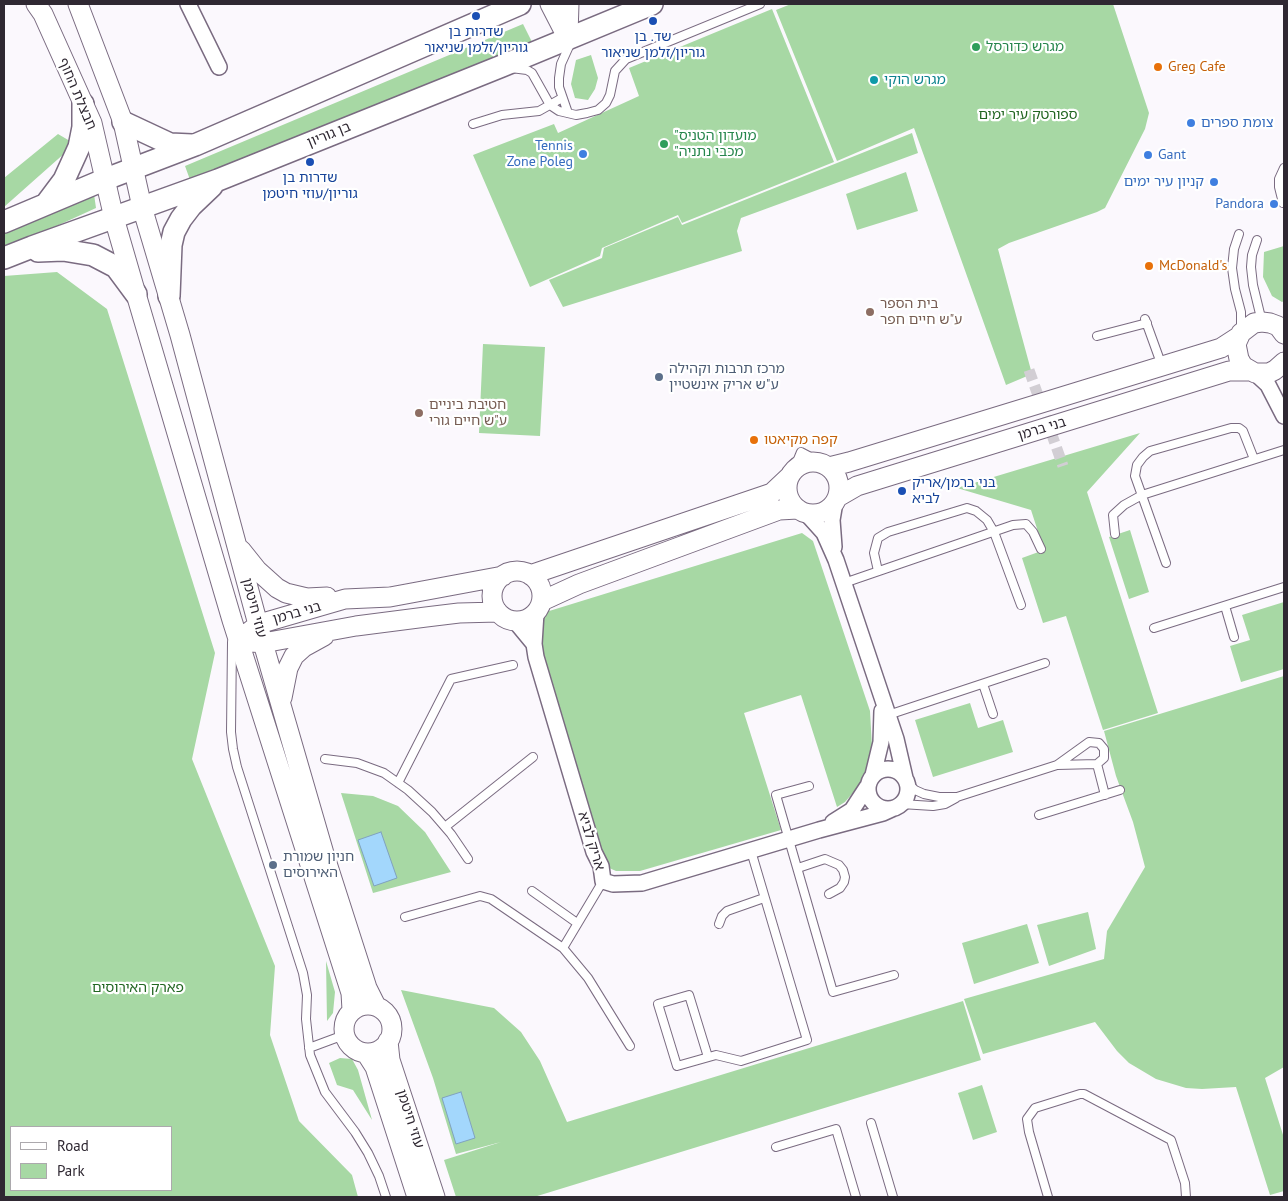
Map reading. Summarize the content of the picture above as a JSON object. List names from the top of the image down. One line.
{"streets":{"main road":["בן גוריון"],"street":["חבצלת החוף","בני ברמן","עוזי חיטמן","אריק לביא"]},"crossings":[["חבצלת החוף","בן גוריון"],["חבצלת החוף","עוזי חיטמן"],["בן גוריון","עוזי חיטמן"],["בני ברמן","עוזי חיטמן"],["בני ברמן","אריק לביא"]],"parks":["ספורטק עיר ימים","פארק האירוסים"],"places":["שדרות בן גוריון/זלמן שניאור","שד. בן גוריון/זלמן שניאור","מגרש כדורסל","Greg Cafe","מגרש הוקי","צומת ספרים","\"מועדון הטניס \"מכבי נתניה","Tennis Zone Poleg","Gant","שדרות בן גוריון/עוזי חיטמן","קניון עיר ימים","Pandora","McDonald's","בית הספר ע\"ש חיים חפר","מרכז תרבות וקהילה ע\"ש אריק אינשטיין","חטיבת ביניים ע\"ש חיים גורי","קפה מקיאטו","בני ברמן/אריק לביא","חניון שמורת האירוסים"],"legend":["Road","Park"]}
